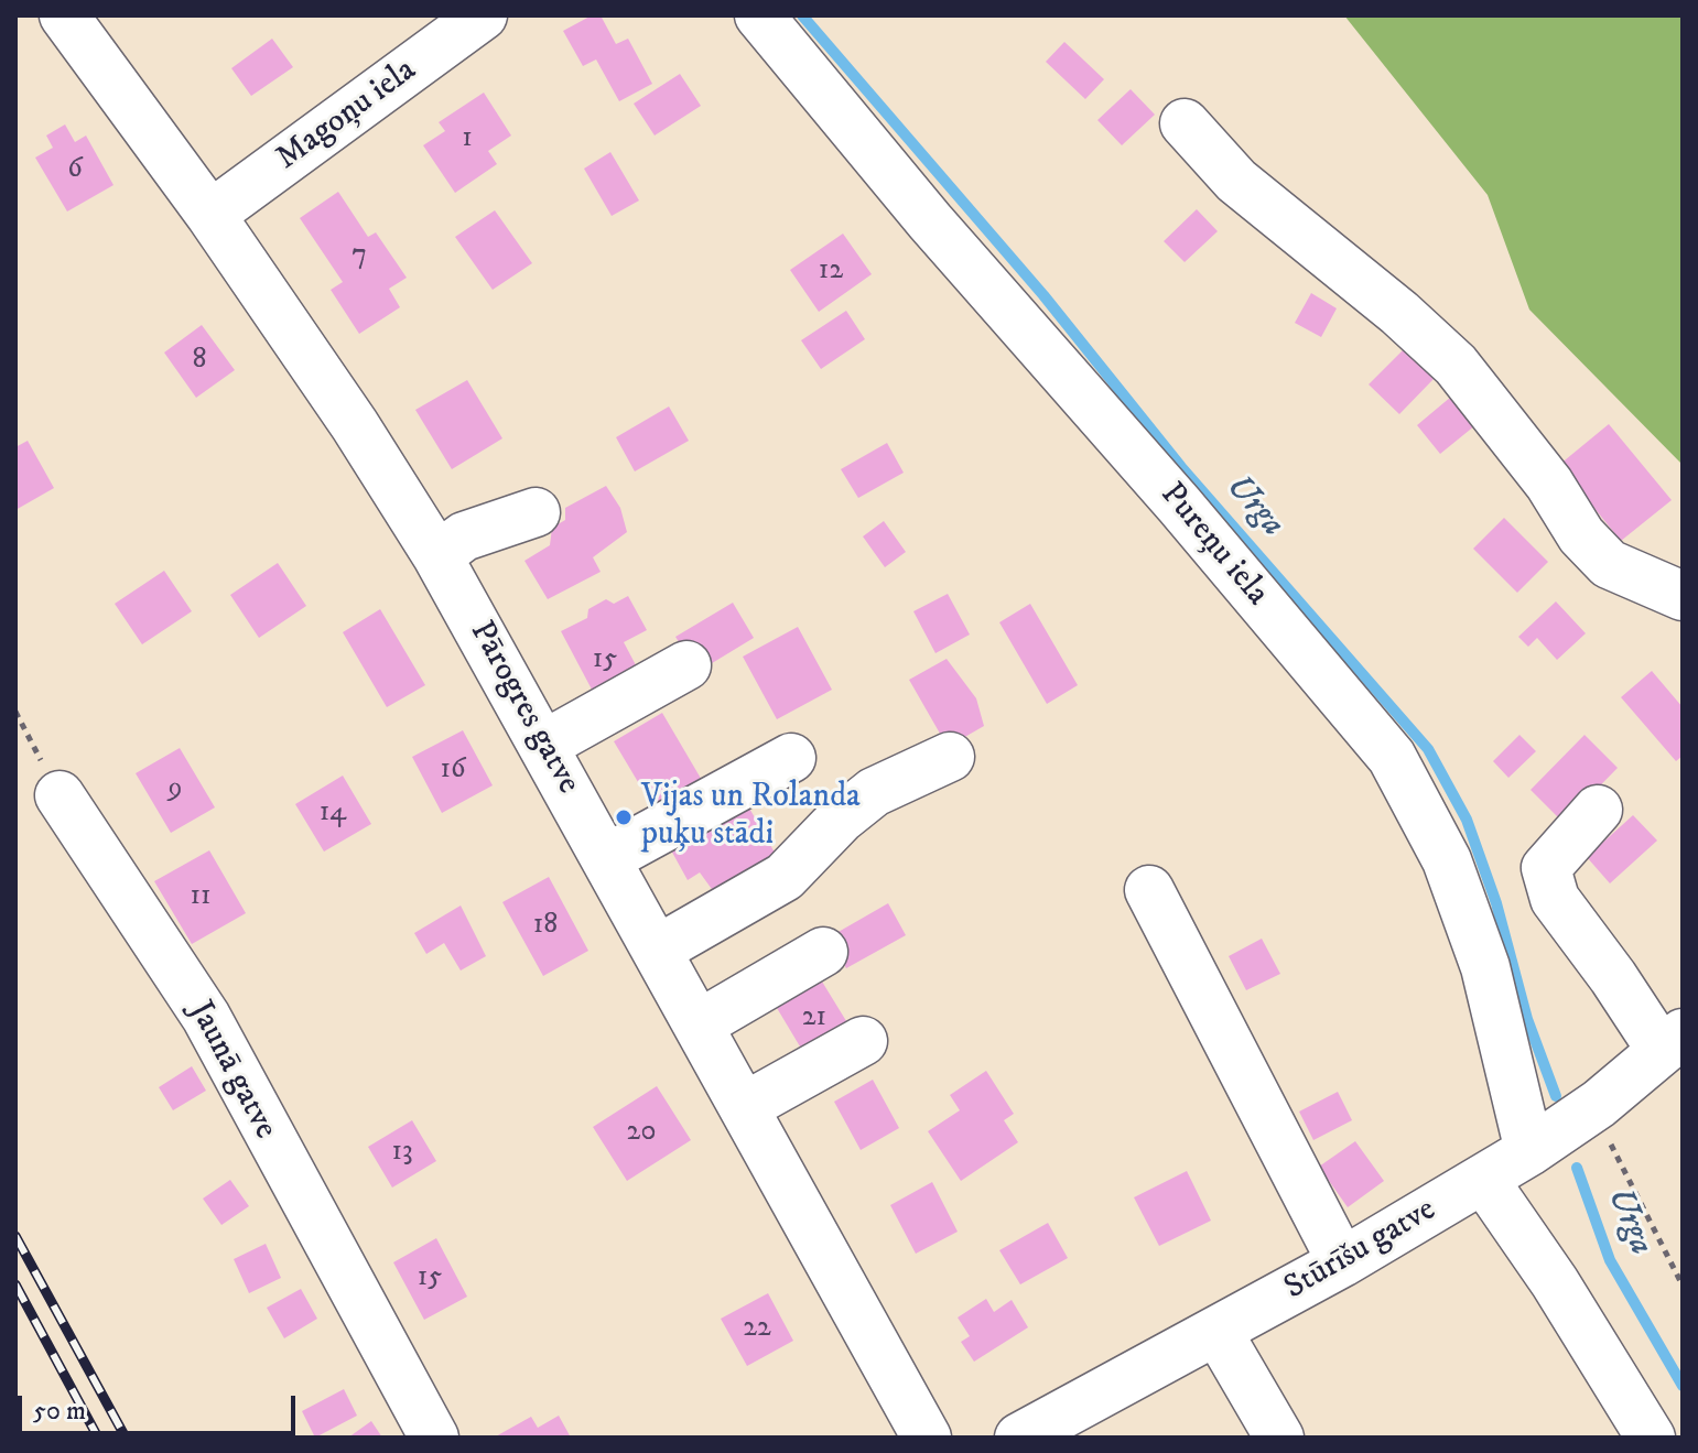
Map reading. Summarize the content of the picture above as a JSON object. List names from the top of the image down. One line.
{"streets":{"street":["Magoņu iela","Pureņu iela","Pārogres gatve","Jaunā gatve","Stūrīšu gatve"]},"crossings":[["Magoņu iela","Pārogres gatve"],["Pureņu iela","Stūrīšu gatve"]],"water":["Urga"],"places":["Vijas un Rolanda puķu stādi"],"house_numbers":["1","6","7","12","8","15","16","9","14","11","18","21","20","13","15","22"],"scale_bar":"50 m"}
